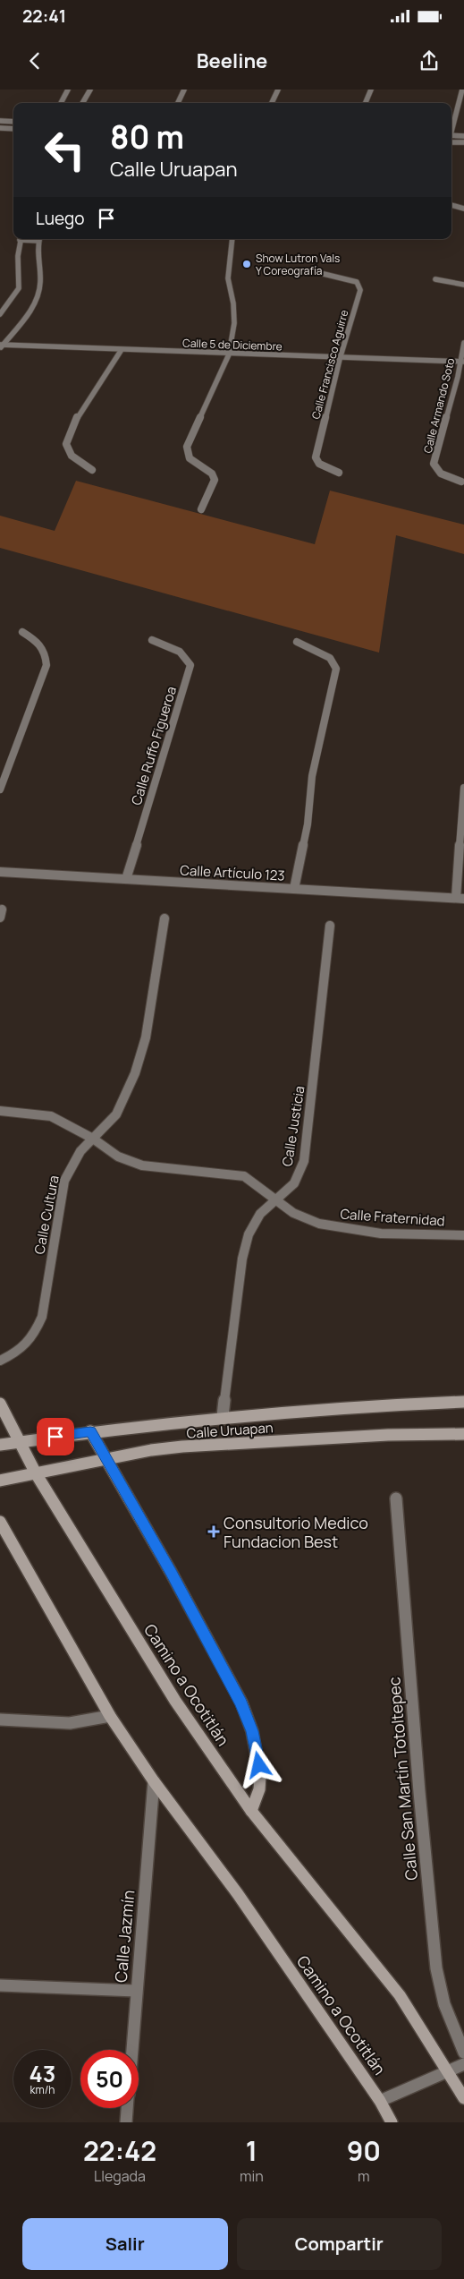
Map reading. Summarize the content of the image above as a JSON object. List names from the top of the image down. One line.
{"streets":{"main road":["Calle Uruapan","Camino a Ocotitlán"],"street":["Calle 5 de Diciembre","Calle Francisco Aguirre","Calle Armando Soto","Calle Ruffo Figueroa","Calle Artículo 123","Calle Justicia","Calle Cultura","Calle Fraternidad","Calle San Martín Totoltepec","Calle Jazmín"]},"crossings":[["Calle 5 de Diciembre","Calle Francisco Aguirre"],["Calle 5 de Diciembre","Calle Armando Soto"],["Calle Ruffo Figueroa","Calle Artículo 123"],["Calle Justicia","Calle Fraternidad"],["Calle Justicia","Calle Uruapan"],["Calle Cultura","Calle Fraternidad"],["Calle Uruapan","Camino a Ocotitlán"],["Camino a Ocotitlán","Calle Jazmín"]],"places":{"other":["Show Lutron Vals Y Coreografía"],"health":["Consultorio Medico Fundacion Best"]},"page":{"status":"22:41","header":"Beeline","turn":["80 m","Calle Uruapan"],"then":"Luego","speed":"43 km/h","limit":"50","eta":["22:42","Llegada","1","min","90","m"],"buttons":["Salir","Compartir"]}}
